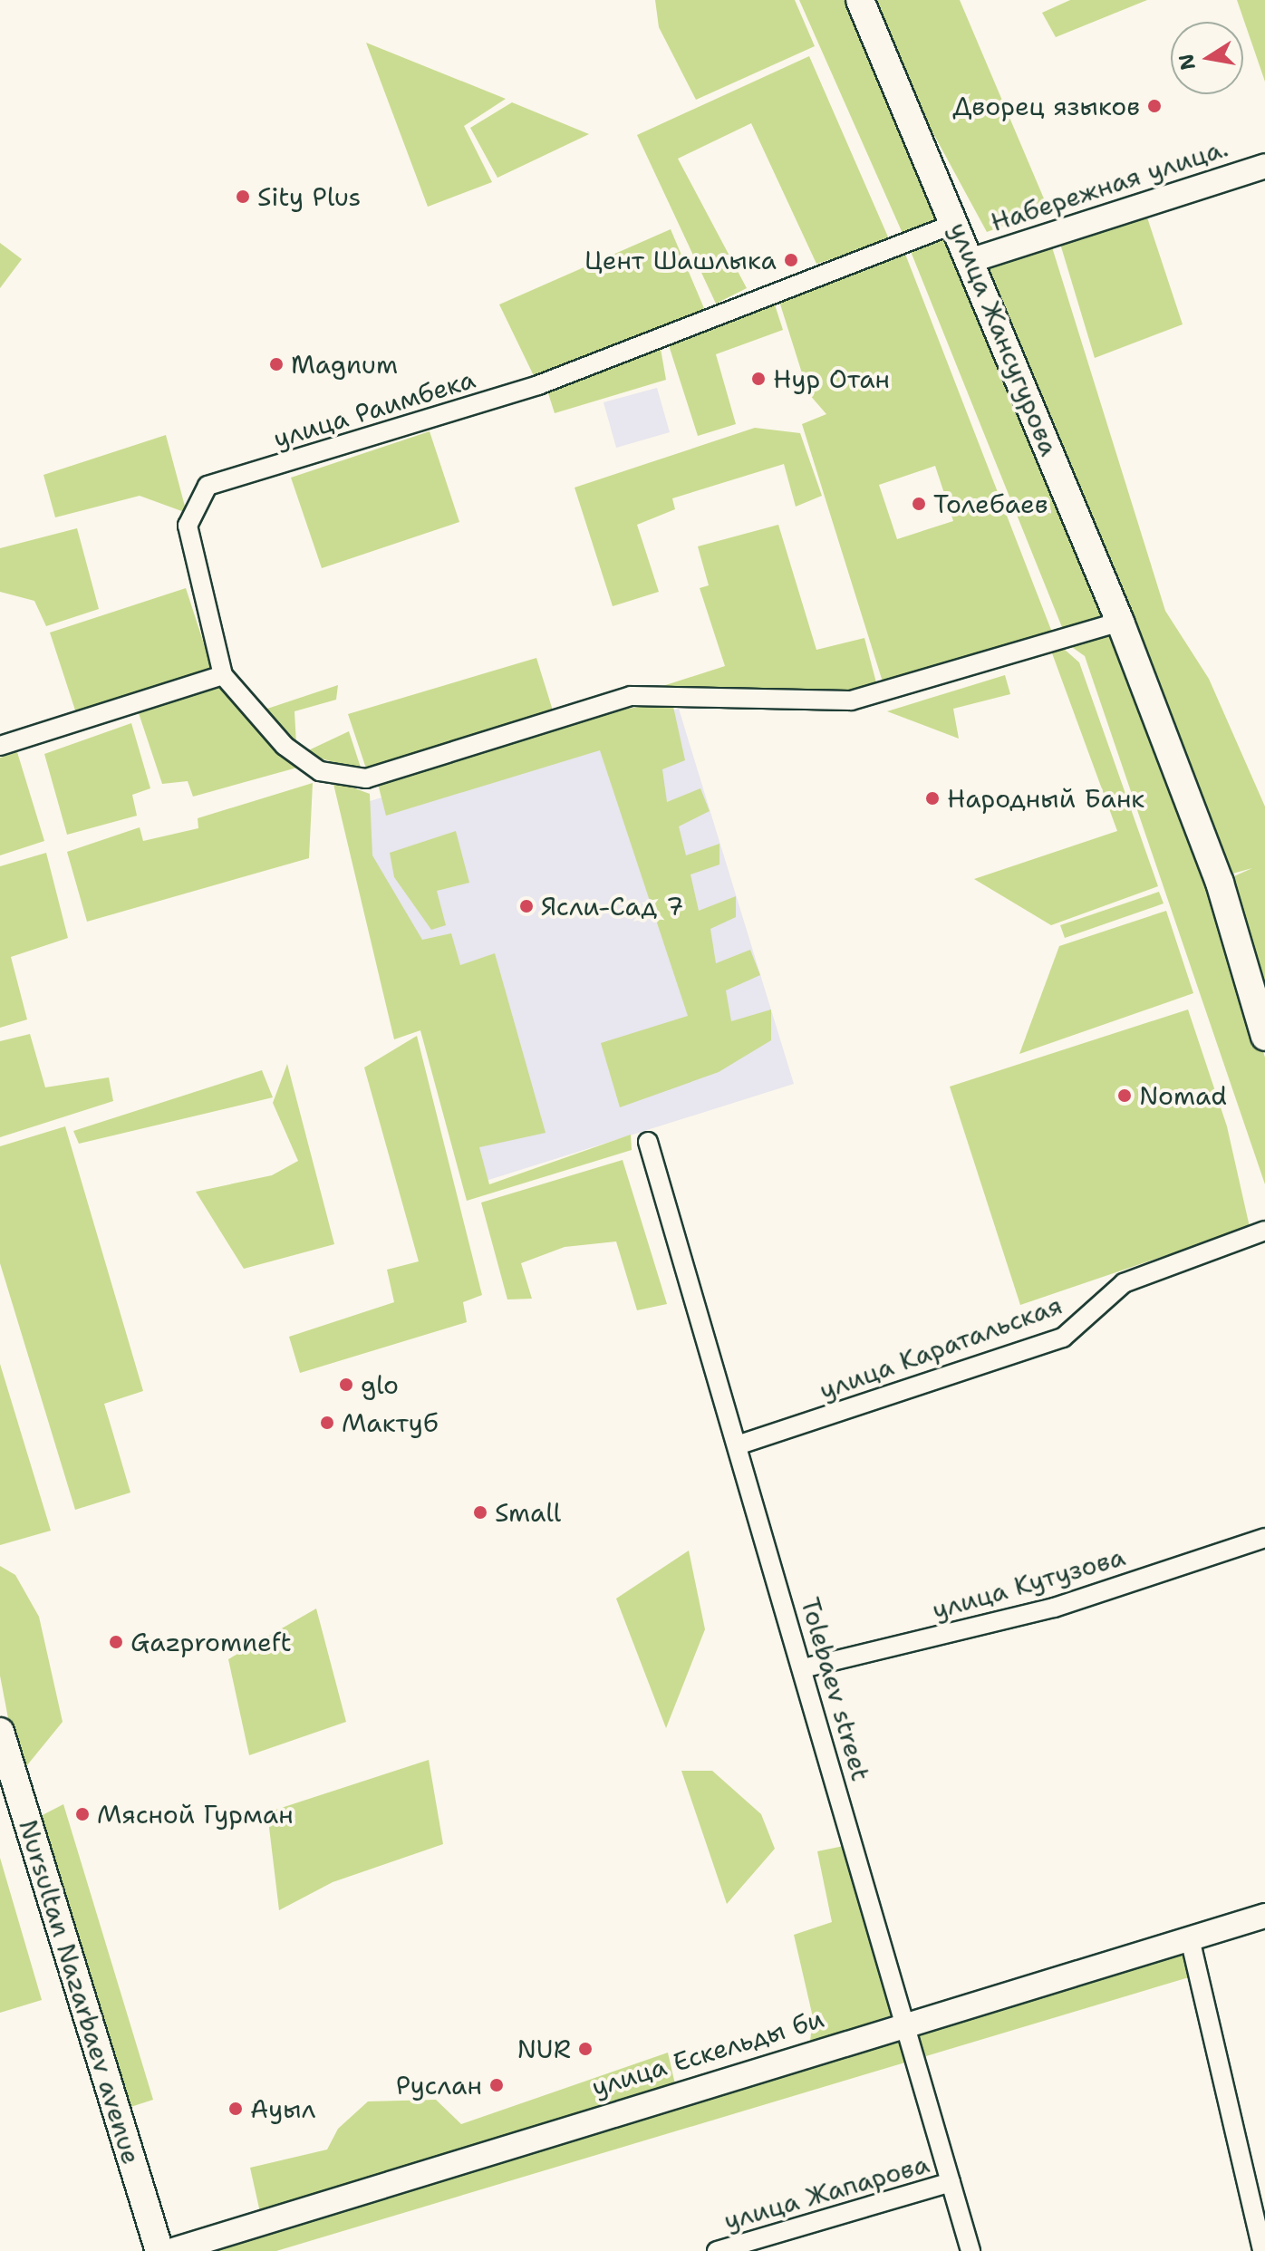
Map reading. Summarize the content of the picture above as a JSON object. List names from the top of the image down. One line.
{"streets":{"main road":["улица Жансугурова","Nursultan Nazarbaev avenue"],"street":["Набережная улица.","улица Раимбека","улица Каратальская","улица Кутузова","Tolebaev street","улица Ескельды би","улица Жапарова"]},"crossings":[["Набережная улица.","улица Жансугурова"],["улица Жансугурова","улица Раимбека"],["улица Каратальская","Tolebaev street"],["улица Кутузова","Tolebaev street"],["Tolebaev street","улица Ескельды би"],["Tolebaev street","улица Жапарова"]],"places":["Дворец языков","Sity Plus","Цент Шашлыка","Magnum","Нур Отан","Толебаев","Народный Банк","Ясли-Сад 7","Nomad","glo","Мактуб","Small","Gazpromneft","Мясной Гурман","NUR","Руслан","Ауыл"],"north":"left"}
